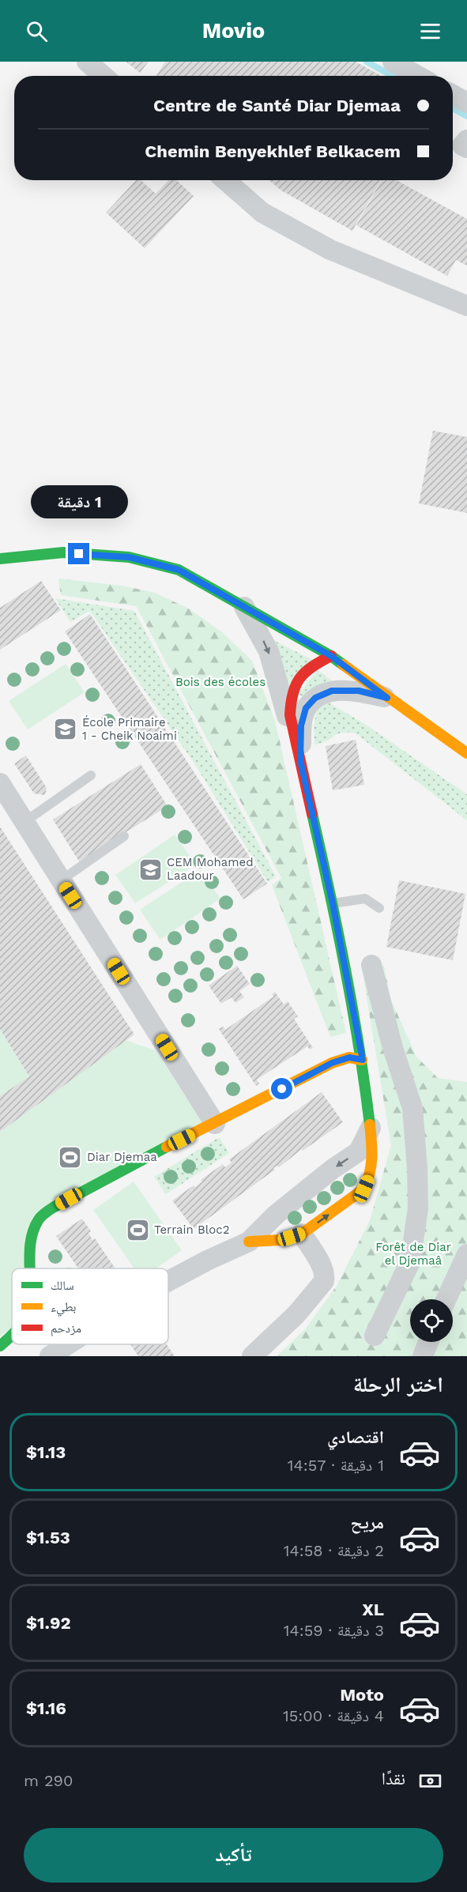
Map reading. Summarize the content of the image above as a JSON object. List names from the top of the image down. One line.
{"parks":["Bois des écoles","Forêt de Diar el Djemaâ"],"places":{"school or university":["École Primaire 1 - Cheik Noaimi","CEM Mohamed Laadour"],"sports":["Diar Djemaa","Terrain Bloc2"]},"legend":["سالك","بطيء","مزدحم"],"page":{"header":"Movio","banner":["Centre de Santé Diar Djemaa","Chemin Benyekhlef Belkacem"],"bubble":"1 دقيقة","heading":"اختر الرحلة","list":[{"name":"اقتصادي","note":"1 دقيقة · 14:57","value":"$1.13"},{"name":"مريح","note":"2 دقيقة · 14:58","value":"$1.53"},{"name":"XL","note":"3 دقيقة · 14:59","value":"$1.92"},{"name":"Moto","note":"4 دقيقة · 15:00","value":"$1.16"}],"pay":["نقدًا","290 m"],"buttons":"تأكيد"}}
